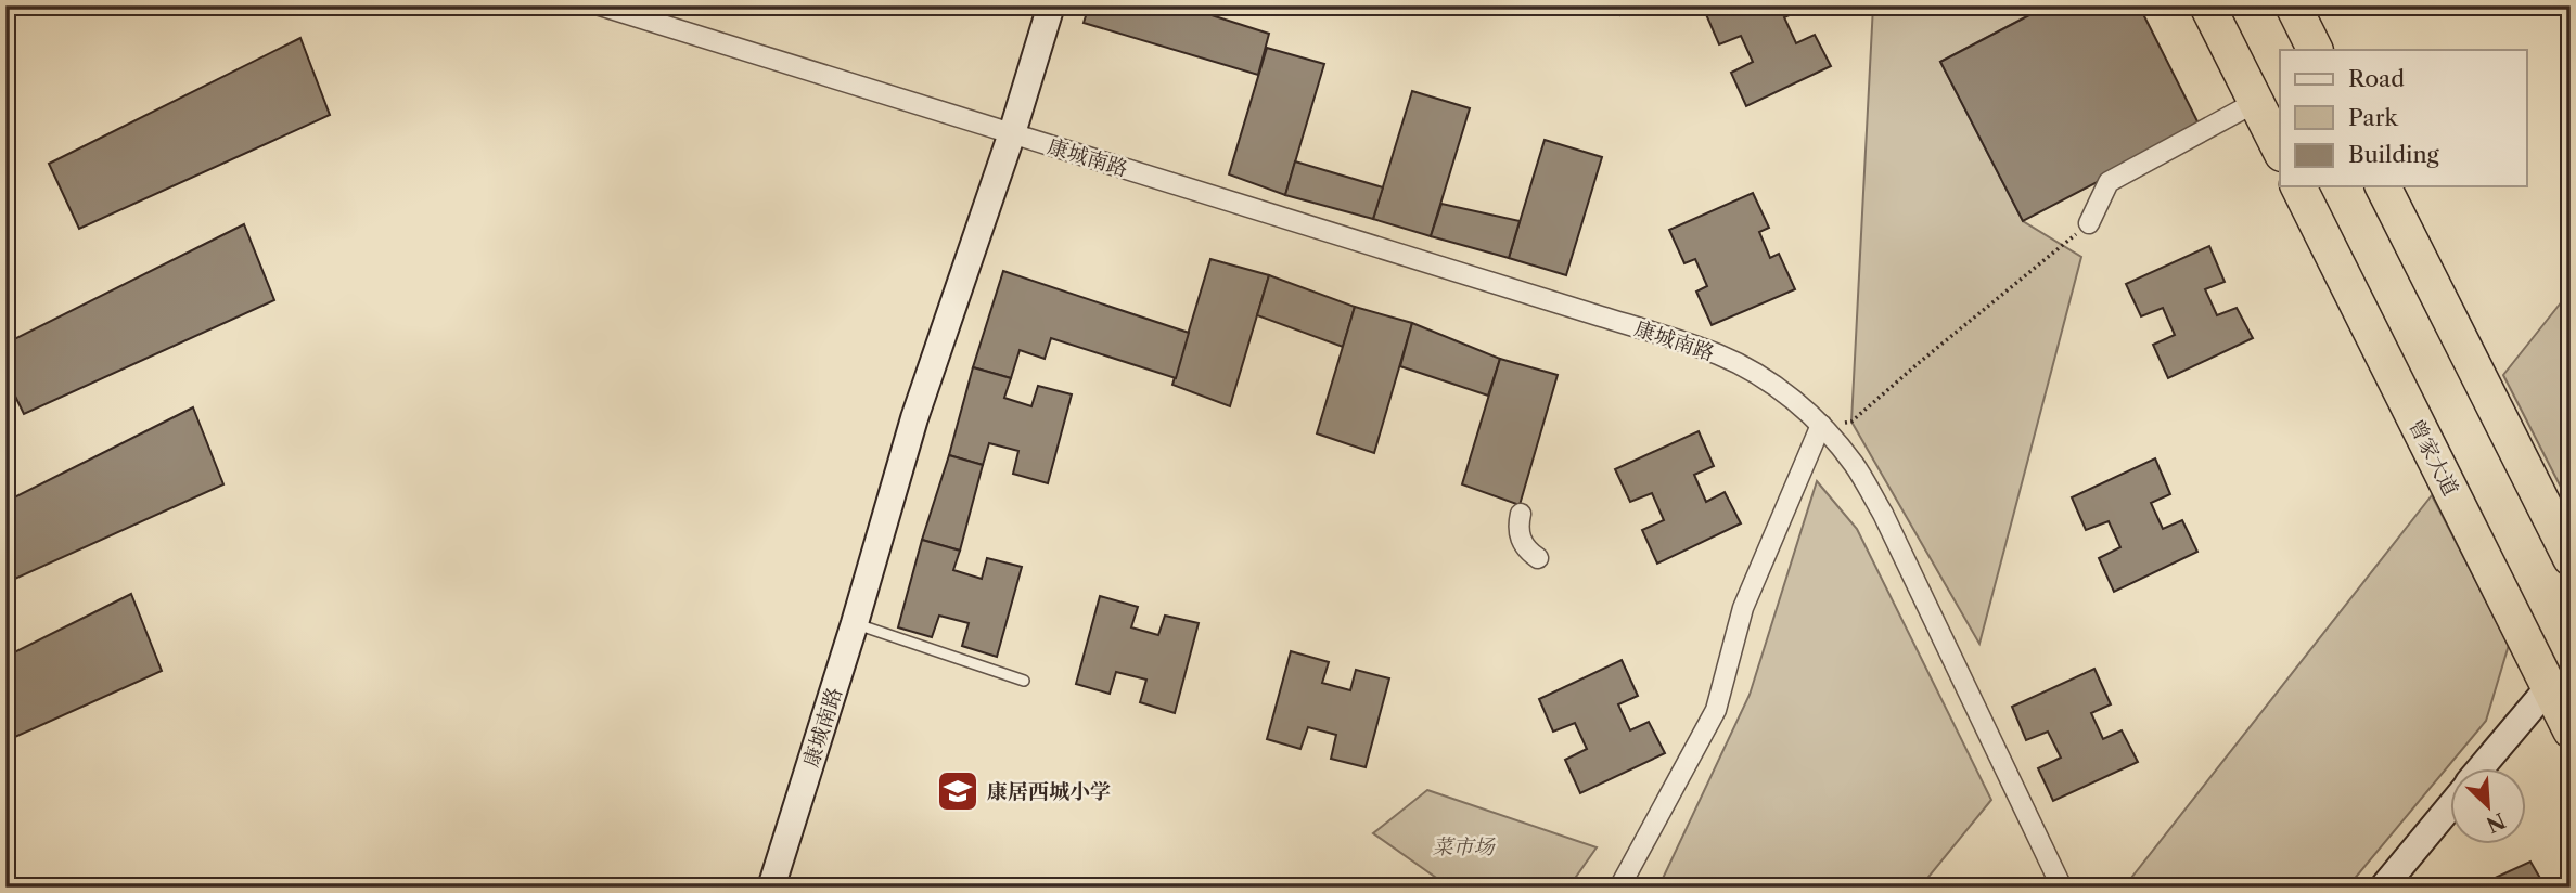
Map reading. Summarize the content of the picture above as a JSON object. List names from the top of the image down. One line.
{"streets":{"highway":["曾家大道"],"street":["康城南路"]},"parks":["菜市场"],"places":{"school or university":["康居西城小学"]},"legend":["Road","Park","Building"],"north":"bottom right"}
